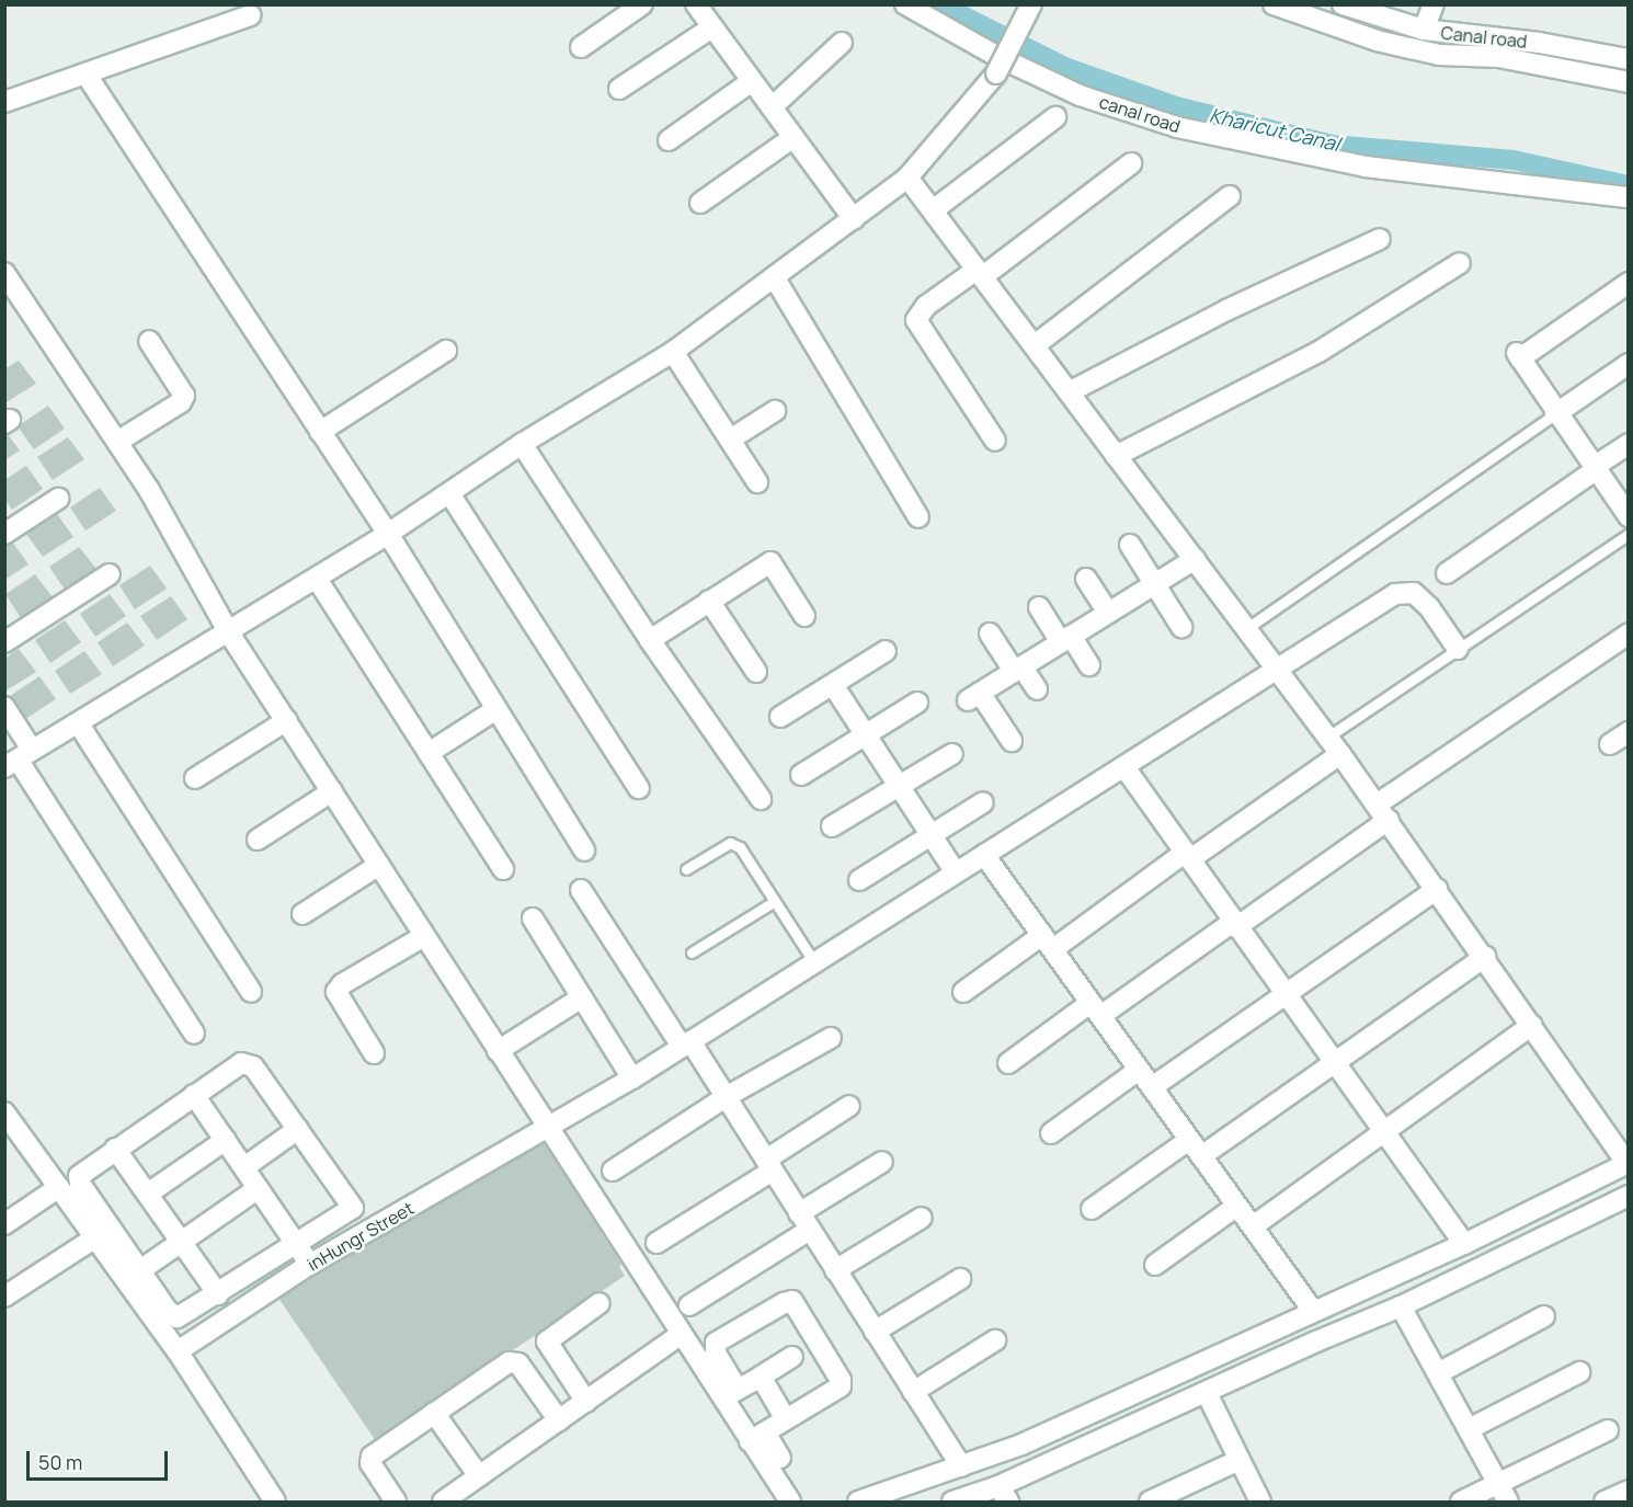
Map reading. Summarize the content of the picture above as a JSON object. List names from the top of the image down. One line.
{"streets":{"street":["Canal road","canal road","inHungr Street"]},"water":["Kharicut Canal"],"scale_bar":"50 m"}
